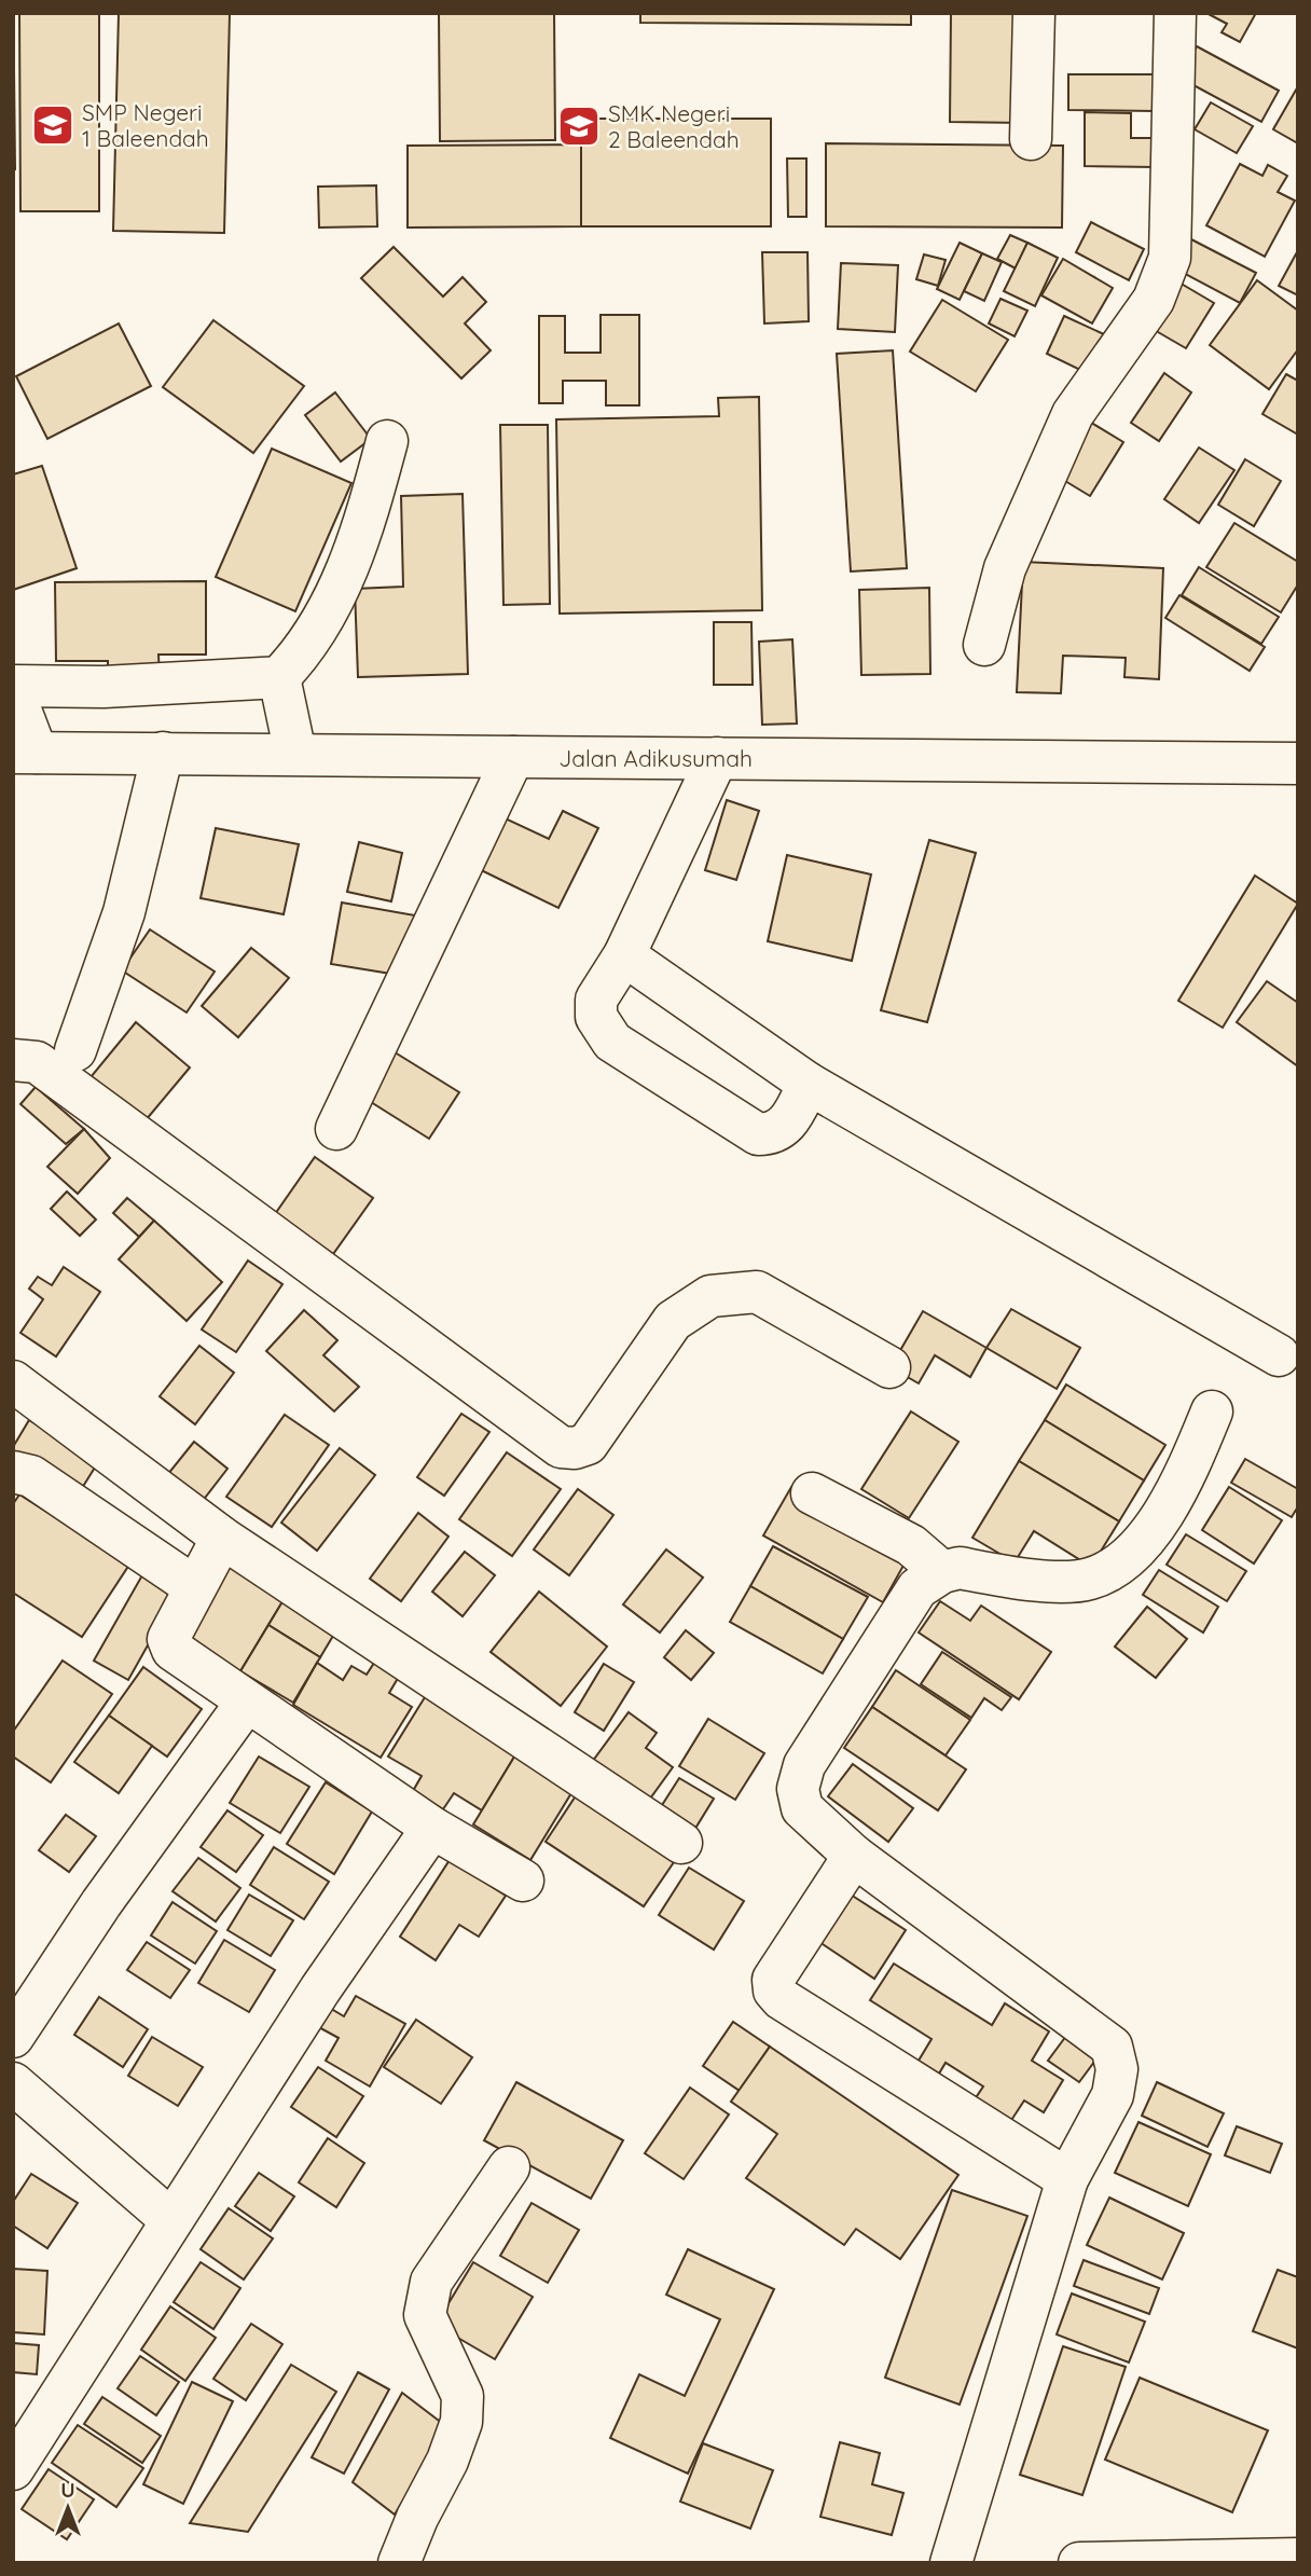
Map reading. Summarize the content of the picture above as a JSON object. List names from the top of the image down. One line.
{"streets":{"street":["Jalan Adikusumah"]},"places":{"school or university":["SMP Negeri 1 Baleendah","SMK Negeri 2 Baleendah"]},"north":"top"}
